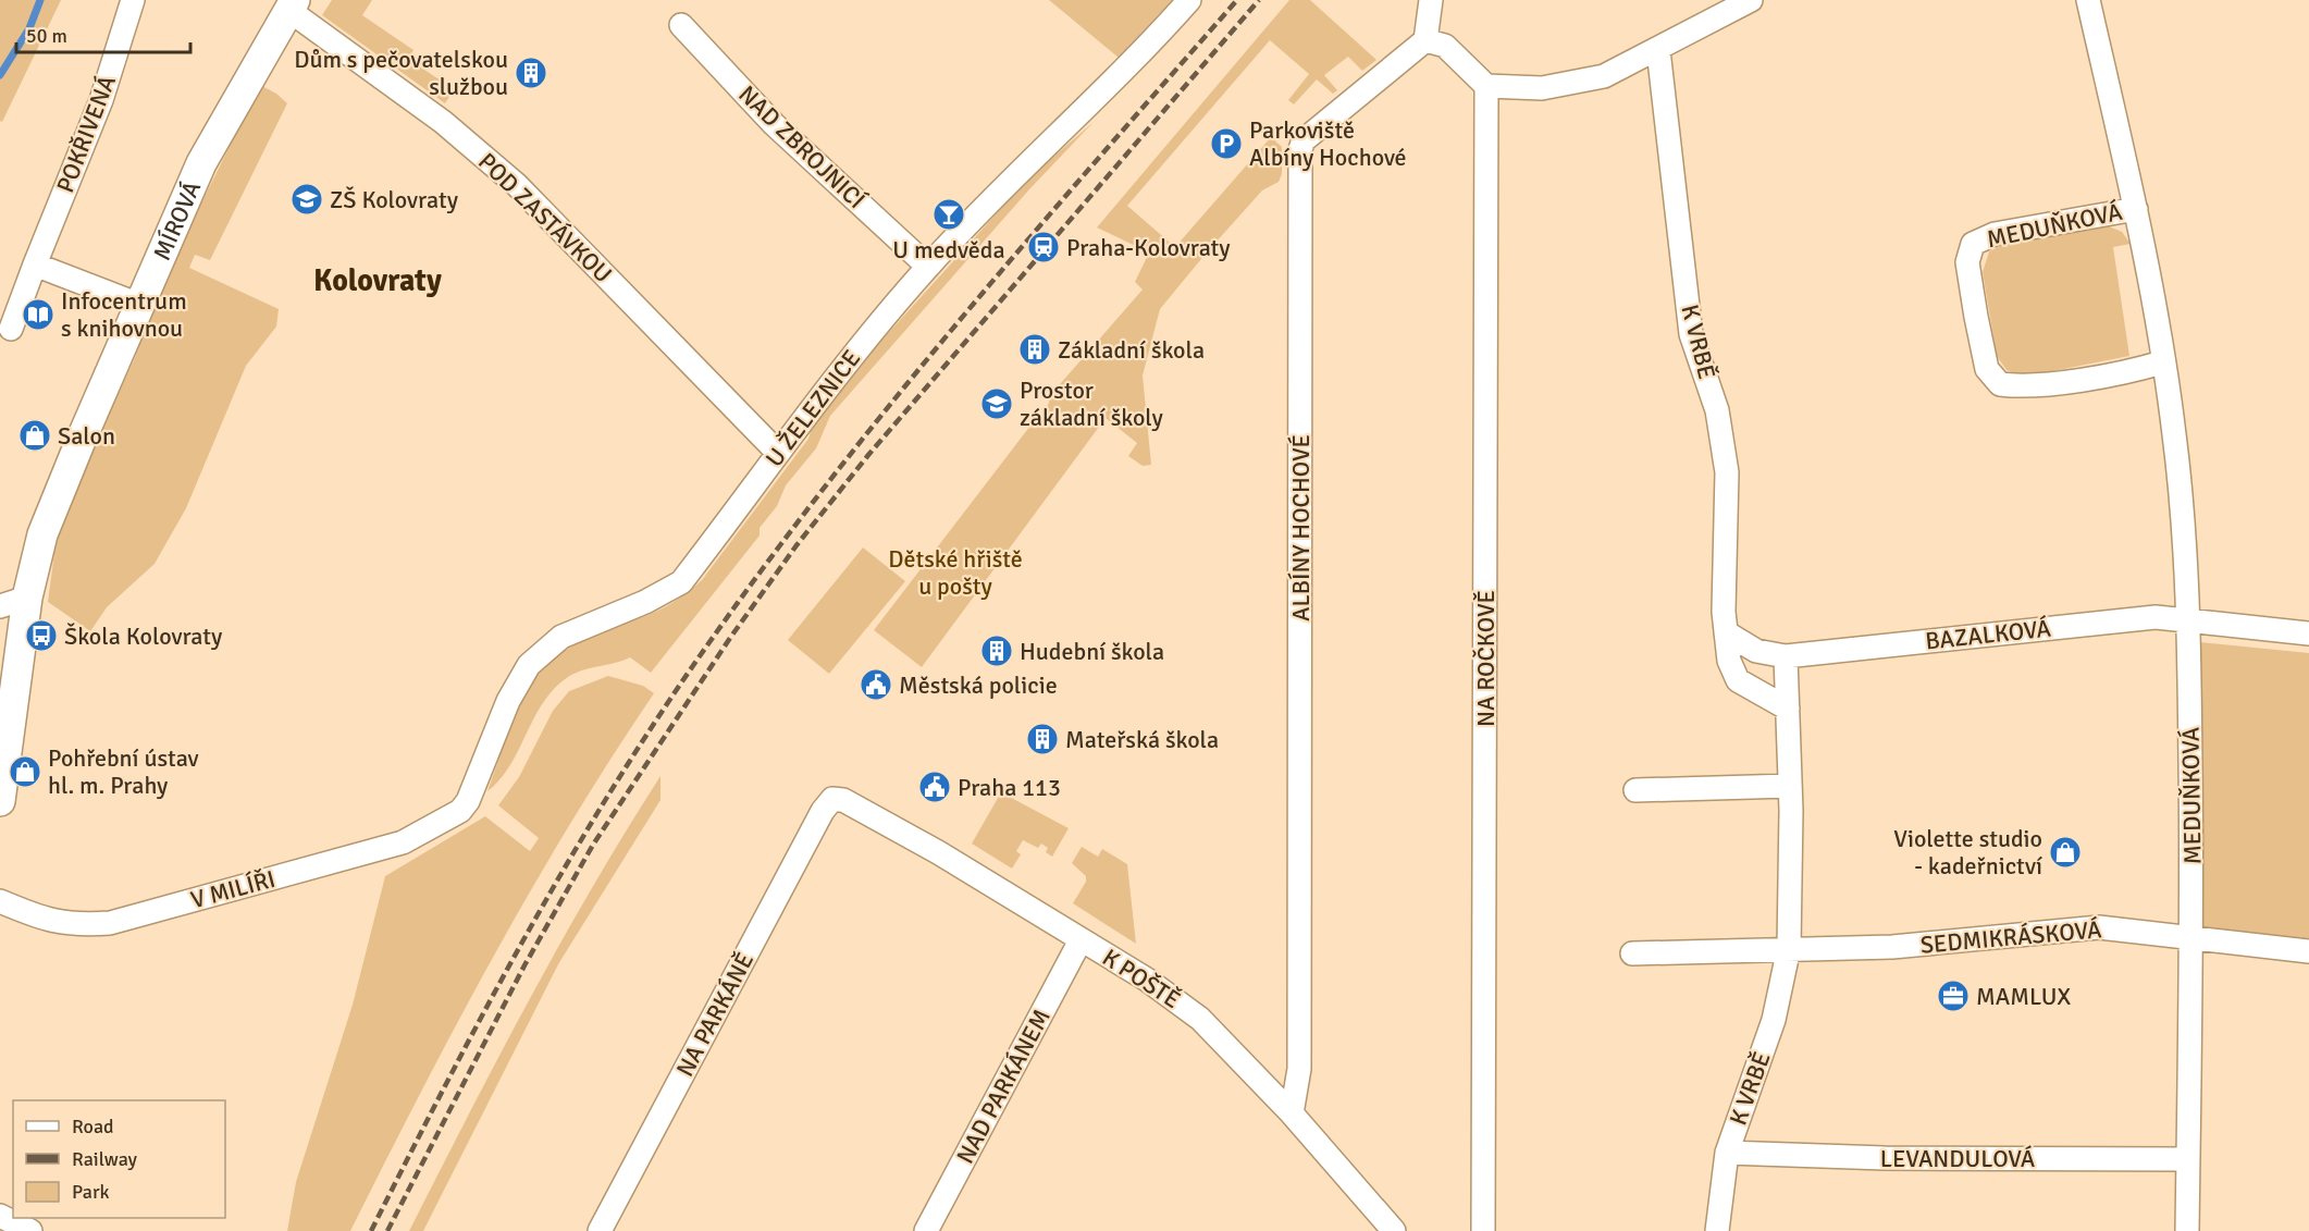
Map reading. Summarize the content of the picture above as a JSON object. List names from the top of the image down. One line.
{"streets":{"street":["POKŘIVENÁ","NAD ZBROJNICÍ","POD ZASTÁVKOU","MÍROVÁ","MEDUŇKOVÁ","K VRBĚ","U ŽELEZNICE","ALBÍNY HOCHOVÉ","BAZALKOVÁ","NA ROČKOVĚ","V MILÍŘI","SEDMIKRÁSKOVÁ","K POŠTĚ","NA PARKÁNĚ","NAD PARKÁNEM","LEVANDULOVÁ"]},"crossings":[["NAD ZBROJNICÍ","U ŽELEZNICE"],["POD ZASTÁVKOU","MÍROVÁ"],["POD ZASTÁVKOU","U ŽELEZNICE"],["MEDUŇKOVÁ","BAZALKOVÁ"],["MEDUŇKOVÁ","SEDMIKRÁSKOVÁ"],["MEDUŇKOVÁ","LEVANDULOVÁ"],["K VRBĚ","BAZALKOVÁ"],["K VRBĚ","SEDMIKRÁSKOVÁ"],["K VRBĚ","LEVANDULOVÁ"],["U ŽELEZNICE","V MILÍŘI"],["ALBÍNY HOCHOVÉ","K POŠTĚ"],["K POŠTĚ","NA PARKÁNĚ"],["K POŠTĚ","NAD PARKÁNEM"]],"districts":["Kolovraty"],"parks":["Dětské hřiště u pošty"],"places":{"building":["Dům s pečovatelskou službou","Základní škola","Hudební škola","Mateřská škola"],"parking":["Parkoviště Albíny Hochové"],"school or university":["ZŠ Kolovraty","Prostor základní školy"],"bar":["U medvěda"],"station":["Praha-Kolovraty"],"library":["Infocentrum s knihovnou"],"shop":["Salon","Pohřební ústav hl. m. Prahy","Violette studio - kadeřnictví"],"bus stop":["Škola Kolovraty"],"public building":["Městská policie","Praha 113"],"office":["MAMLUX"]},"legend":["Road","Railway","Park"],"scale_bar":"50 m"}
